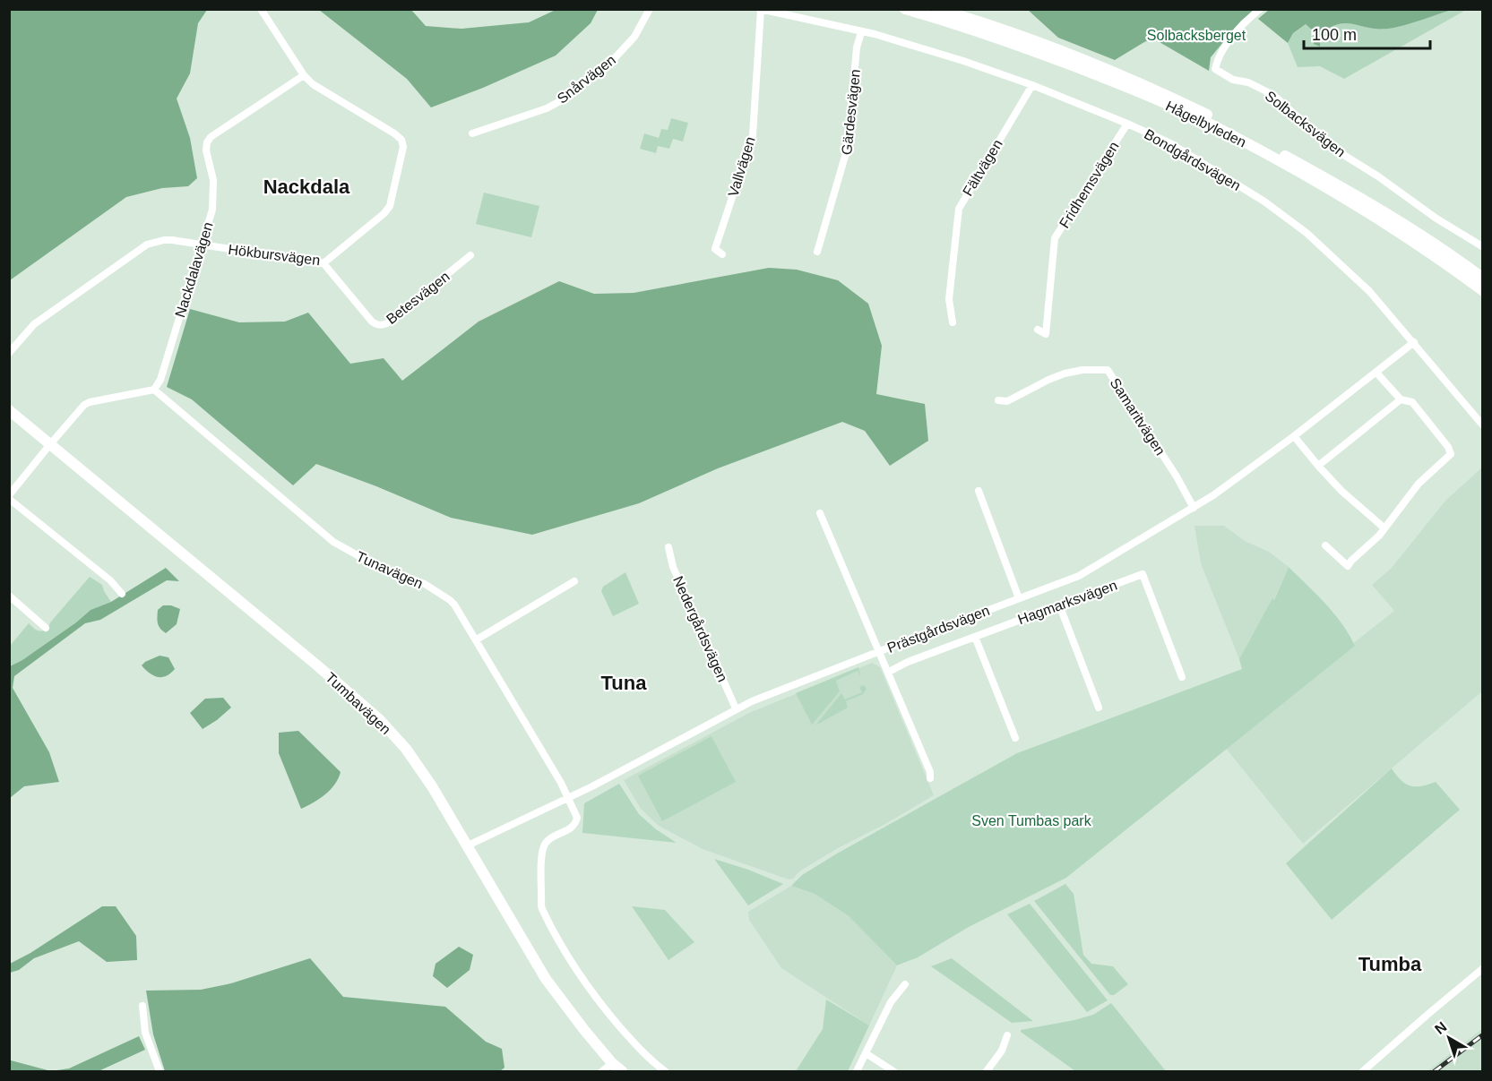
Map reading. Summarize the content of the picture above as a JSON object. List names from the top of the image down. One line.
{"streets":{"main road":["Hågelbyleden","Tumbavägen"],"street":["Snårvägen","Gärdesvägen","Solbacksvägen","Bondgårdsvägen","Vallvägen","Fältvägen","Fridhemsvägen","Hökbursvägen","Nackdalavägen","Betesvägen","Samaritvägen","Tunavägen","Hagmarksvägen","Nedergårdsvägen","Prästgårdsvägen"]},"crossings":[["Gärdesvägen","Bondgårdsvägen"],["Bondgårdsvägen","Vallvägen"],["Bondgårdsvägen","Fältvägen"],["Bondgårdsvägen","Fridhemsvägen"],["Bondgårdsvägen","Prästgårdsvägen"],["Hökbursvägen","Nackdalavägen"],["Hökbursvägen","Betesvägen"],["Nackdalavägen","Tunavägen"],["Samaritvägen","Prästgårdsvägen"],["Tunavägen","Prästgårdsvägen"],["Nedergårdsvägen","Prästgårdsvägen"],["Prästgårdsvägen","Tumbavägen"]],"districts":["Nackdala","Tuna","Tumba"],"parks":["Solbacksberget","Sven Tumbas park"],"scale_bar":"100 m","north":"top left"}
